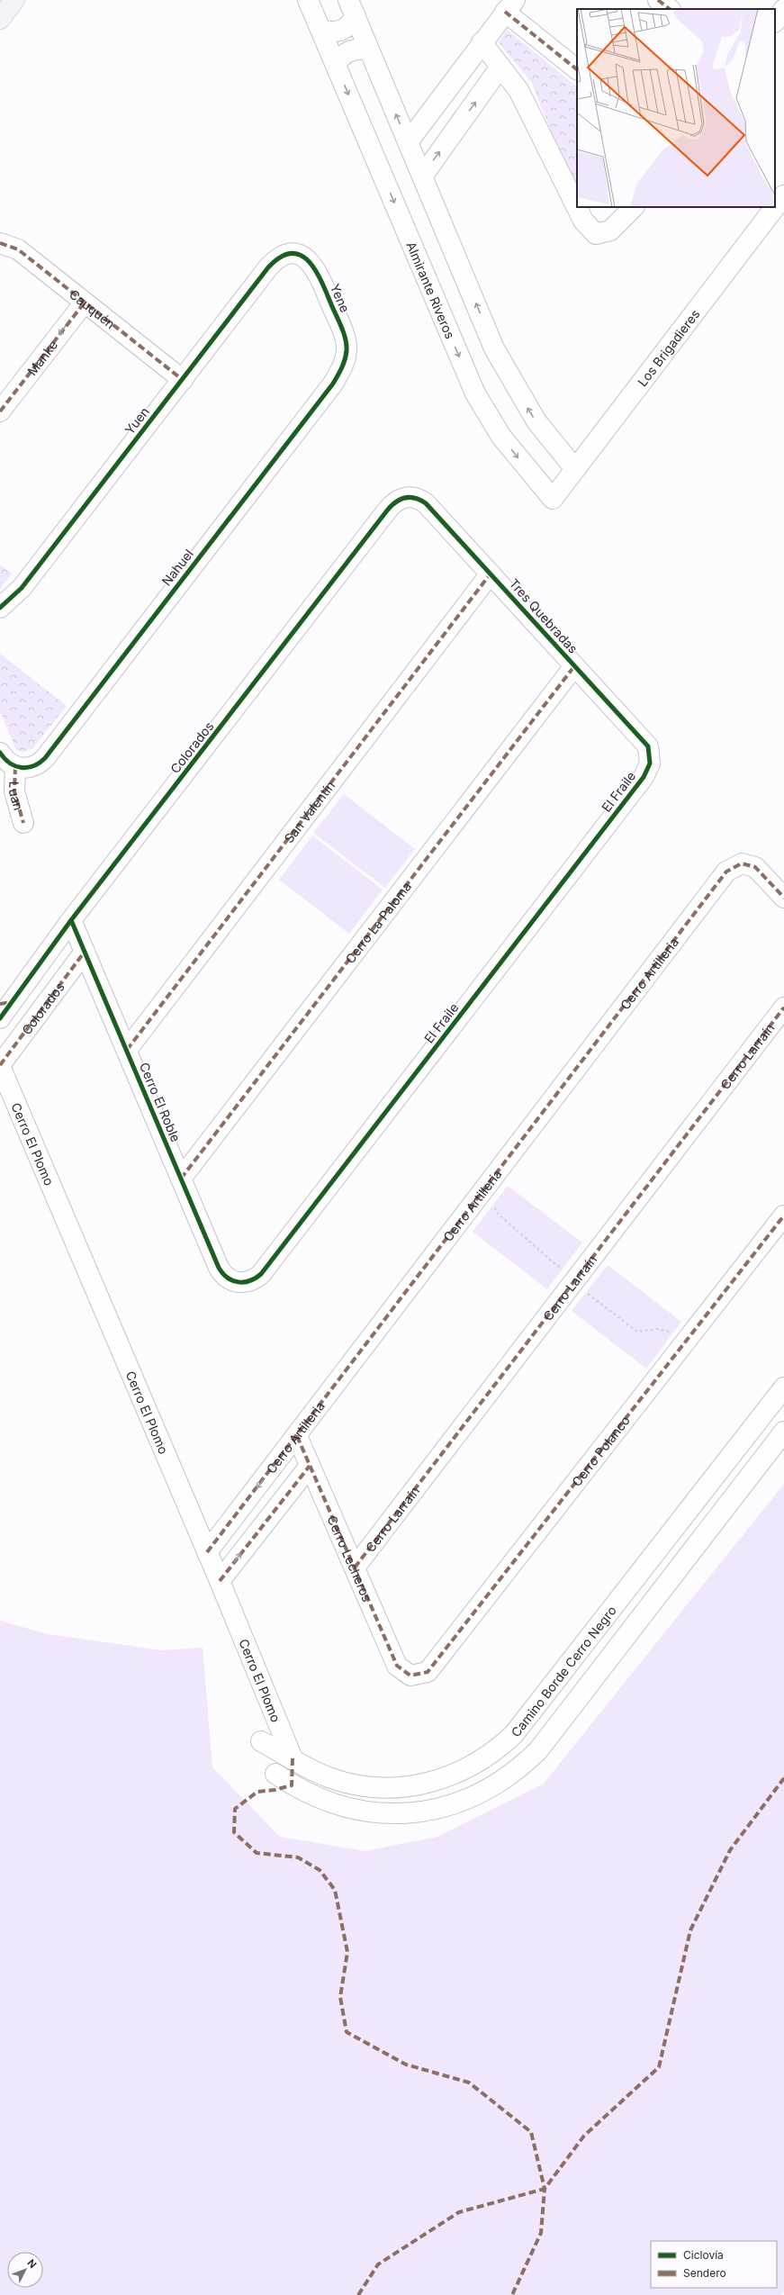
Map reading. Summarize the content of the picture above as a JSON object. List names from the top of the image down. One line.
{"streets":{"street":["Almirante Riveros","Yene","Cauquén","Los Brigadieres","Manke","Yuen","Nahuel","Tres Quebradas","Colorados","El Fraile","Luan","San Valentín","Cerro La Paloma","Cerro Artilleria","Cerro Larraín","Cerro El Roble","Cerro El Plomo","Cerro Polanco","Cerro Lecheros","Camino Borde Cerro Negro"]},"crossings":[["Almirante Riveros","Los Brigadieres"],["Yene","Yuen"],["Yene","Nahuel"],["Cauquén","Manke"],["Cauquén","Yuen"],["Nahuel","Luan"],["Tres Quebradas","Colorados"],["Tres Quebradas","El Fraile"],["Tres Quebradas","San Valentín"],["Tres Quebradas","Cerro La Paloma"],["Colorados","Cerro El Roble"],["Colorados","Cerro El Plomo"],["El Fraile","Cerro El Roble"],["San Valentín","Cerro El Roble"],["Cerro La Paloma","Cerro El Roble"],["Cerro Artilleria","Cerro El Plomo"],["Cerro Artilleria","Cerro Lecheros"],["Cerro Larraín","Cerro Lecheros"],["Cerro El Plomo","Camino Borde Cerro Negro"],["Cerro Polanco","Cerro Lecheros"]],"one_way":["Manke"],"legend":["Ciclovía","Sendero"],"north":"top right"}
